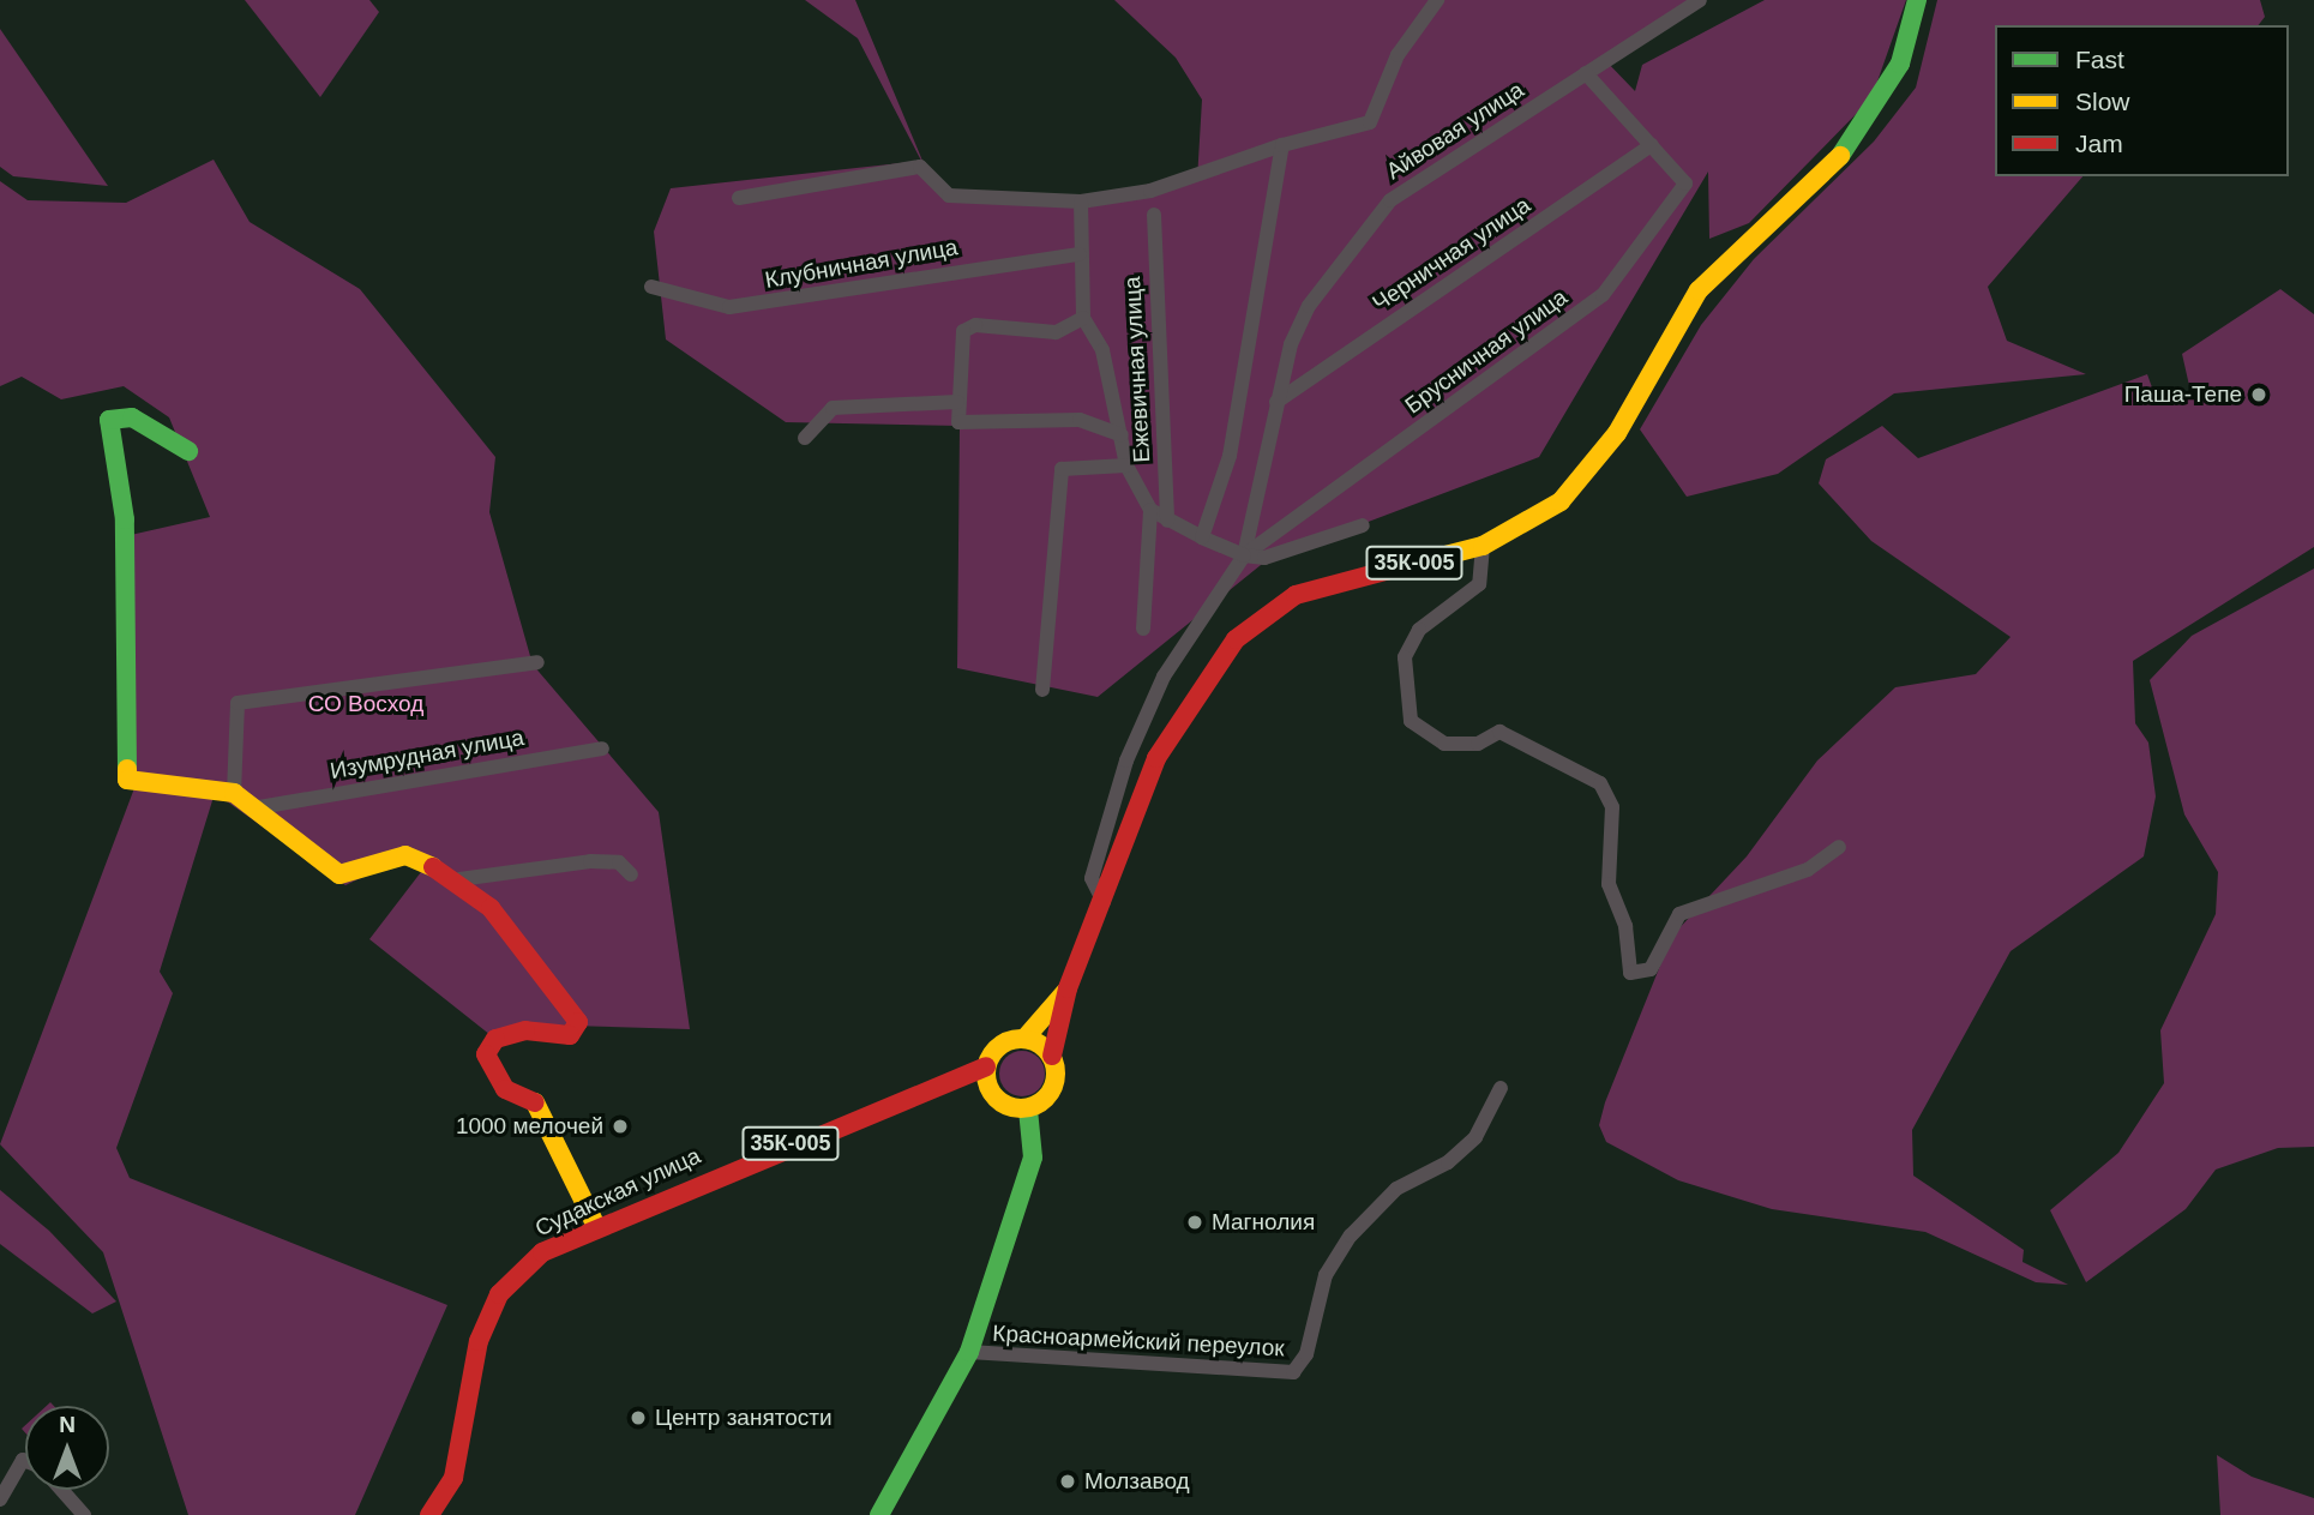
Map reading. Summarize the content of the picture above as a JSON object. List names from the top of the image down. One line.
{"streets":{"main road":["35К-005","Судакская улица"],"street":["Айвовая улица","Черничная улица","Клубничная улица","Брусничная улица","Ежевичная улица","Изумрудная улица","Красноармейский переулок"]},"crossings":[["Айвовая улица","Черничная улица"],["Айвовая улица","Брусничная улица"],["Черничная улица","Брусничная улица"],["35К-005","Судакская улица"]],"parks":["СО Восход"],"places":["Паша-Тепе","1000 мелочей","Магнолия","Центр занятости","Молзавод"],"legend":["Fast","Slow","Jam"],"north":"top"}
